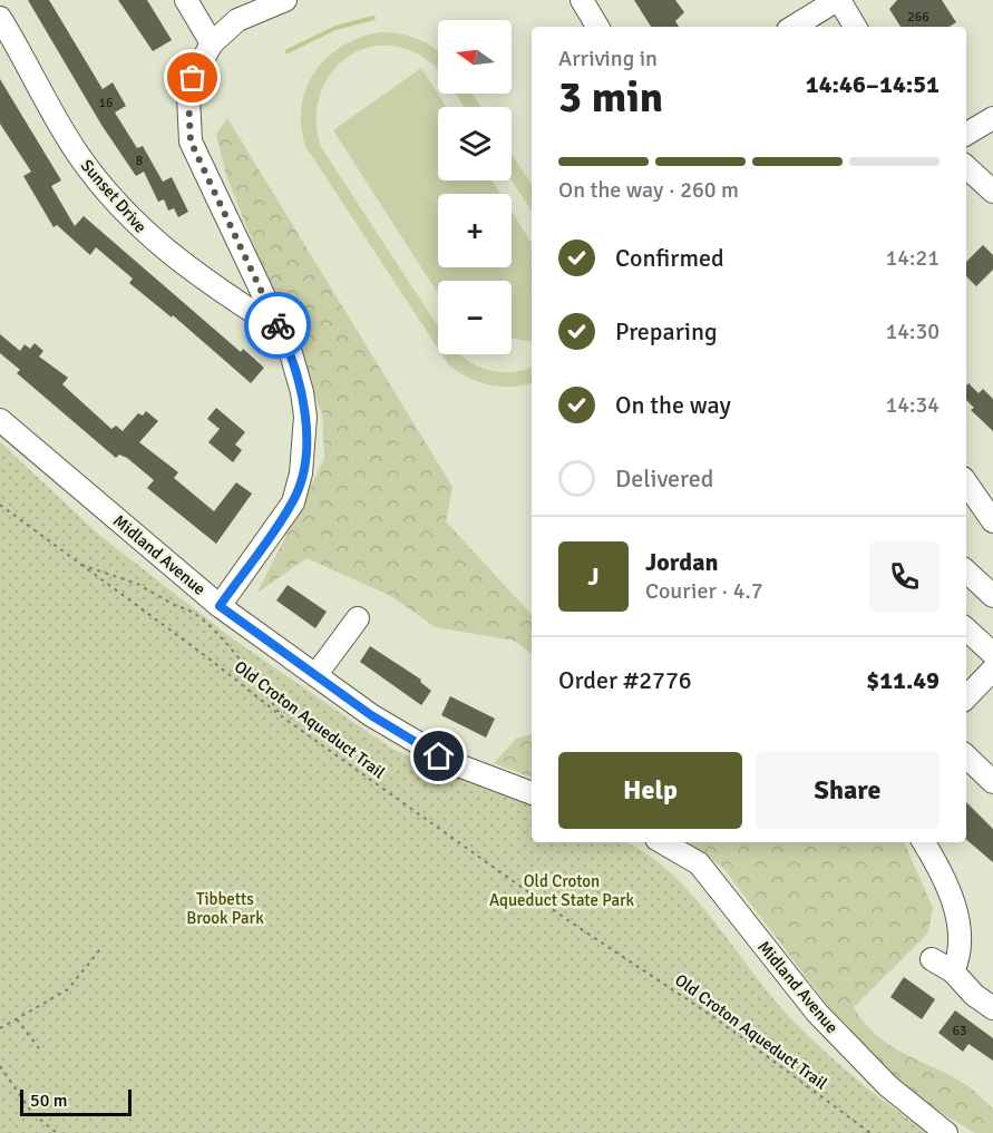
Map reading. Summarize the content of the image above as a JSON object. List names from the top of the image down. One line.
{"streets":{"street":["Sunset Drive","Midland Avenue"],"path":["Old Croton Aqueduct Trail"]},"parks":["Old Croton Aqueduct State Park","Tibbetts Brook Park"],"house_numbers":["266","16","8","63"],"scale_bar":"50 m","north":"left","page":{"map_buttons":["+","−"],"heading":["3 min","Arriving in","14:46–14:51"],"panel":["Jordan","Courier · 4.7","Order #2776","$11.49"],"bar":"On the way · 260 m","list":[["Confirmed","14:21"],["Preparing","14:30"],["On the way","14:34"],"Delivered"],"round":"J","buttons":["Help","Share"],"scale":"50 m"}}
